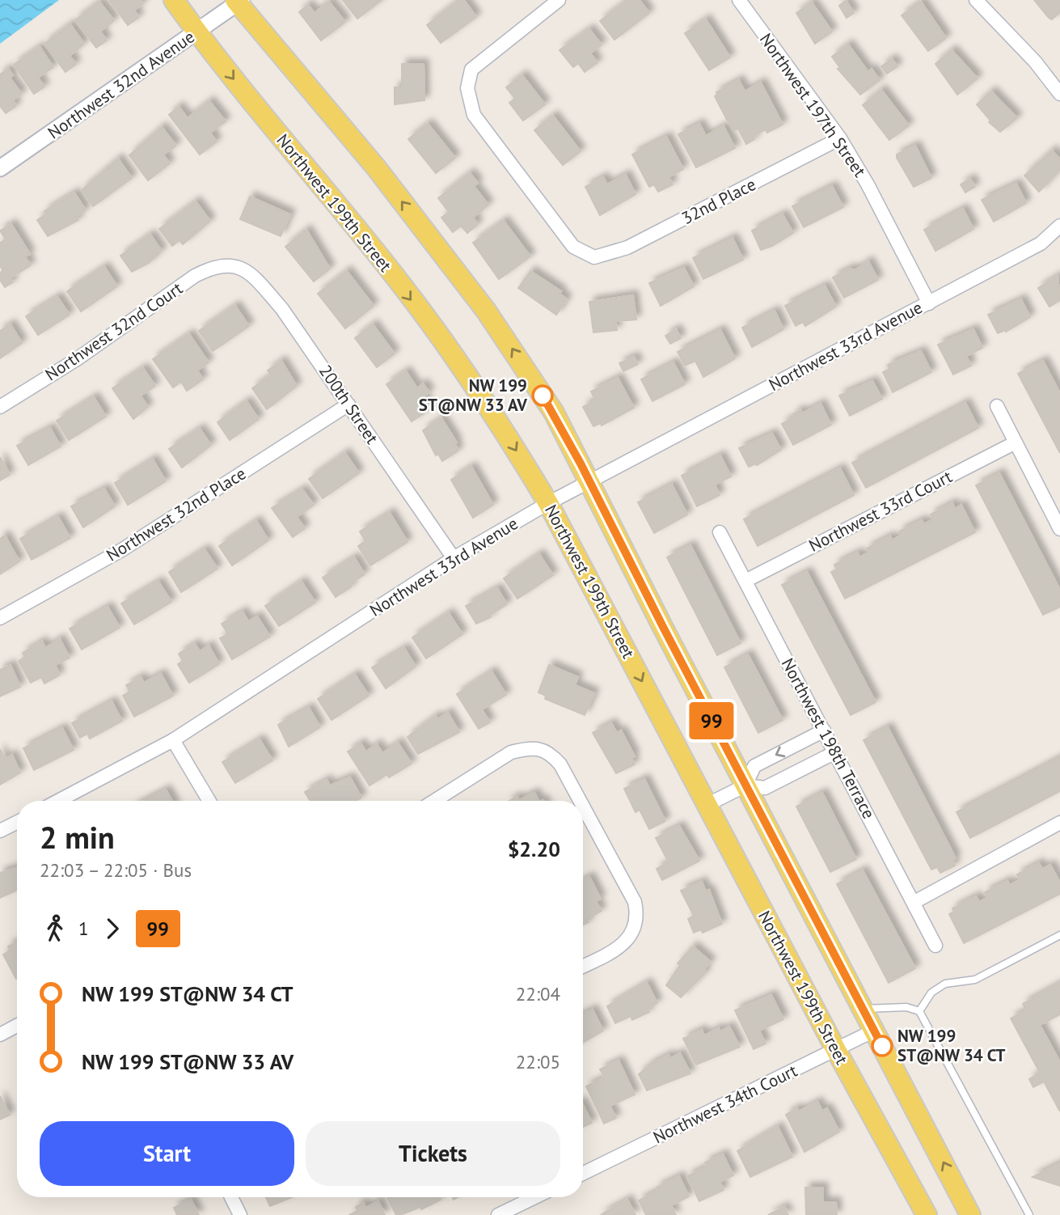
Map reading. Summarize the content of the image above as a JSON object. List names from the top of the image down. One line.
{"streets":{"main road":["Northwest 199th Street"],"street":["Northwest 32nd Avenue","Northwest 197th Street","32nd Place","Northwest 32nd Court","Northwest 33rd Avenue","200th Street","Northwest 33rd Court","Northwest 32nd Place","Northwest 198th Terrace","Northwest 34th Court"]},"crossings":[["Northwest 32nd Avenue","Northwest 199th Street"],["Northwest 197th Street","32nd Place"],["Northwest 197th Street","Northwest 33rd Avenue"],["Northwest 199th Street","Northwest 33rd Avenue"],["Northwest 199th Street","Northwest 34th Court"],["Northwest 32nd Court","200th Street"],["Northwest 33rd Avenue","200th Street"],["200th Street","Northwest 32nd Place"],["Northwest 33rd Court","Northwest 198th Terrace"]],"places":["NW 199 ST@NW 33 AV","NW 199 ST@NW 34 CT"],"lines":["bus line 99"],"page":{"on_map":"99","heading":["2 min","22:03 – 22:05 · Bus","$2.20"],"legs":["1","99"],"list":[{"name":"NW 199 ST@NW 34 CT","value":"22:04"},{"name":"NW 199 ST@NW 33 AV","value":"22:05"}],"buttons":["Start","Tickets"]}}
